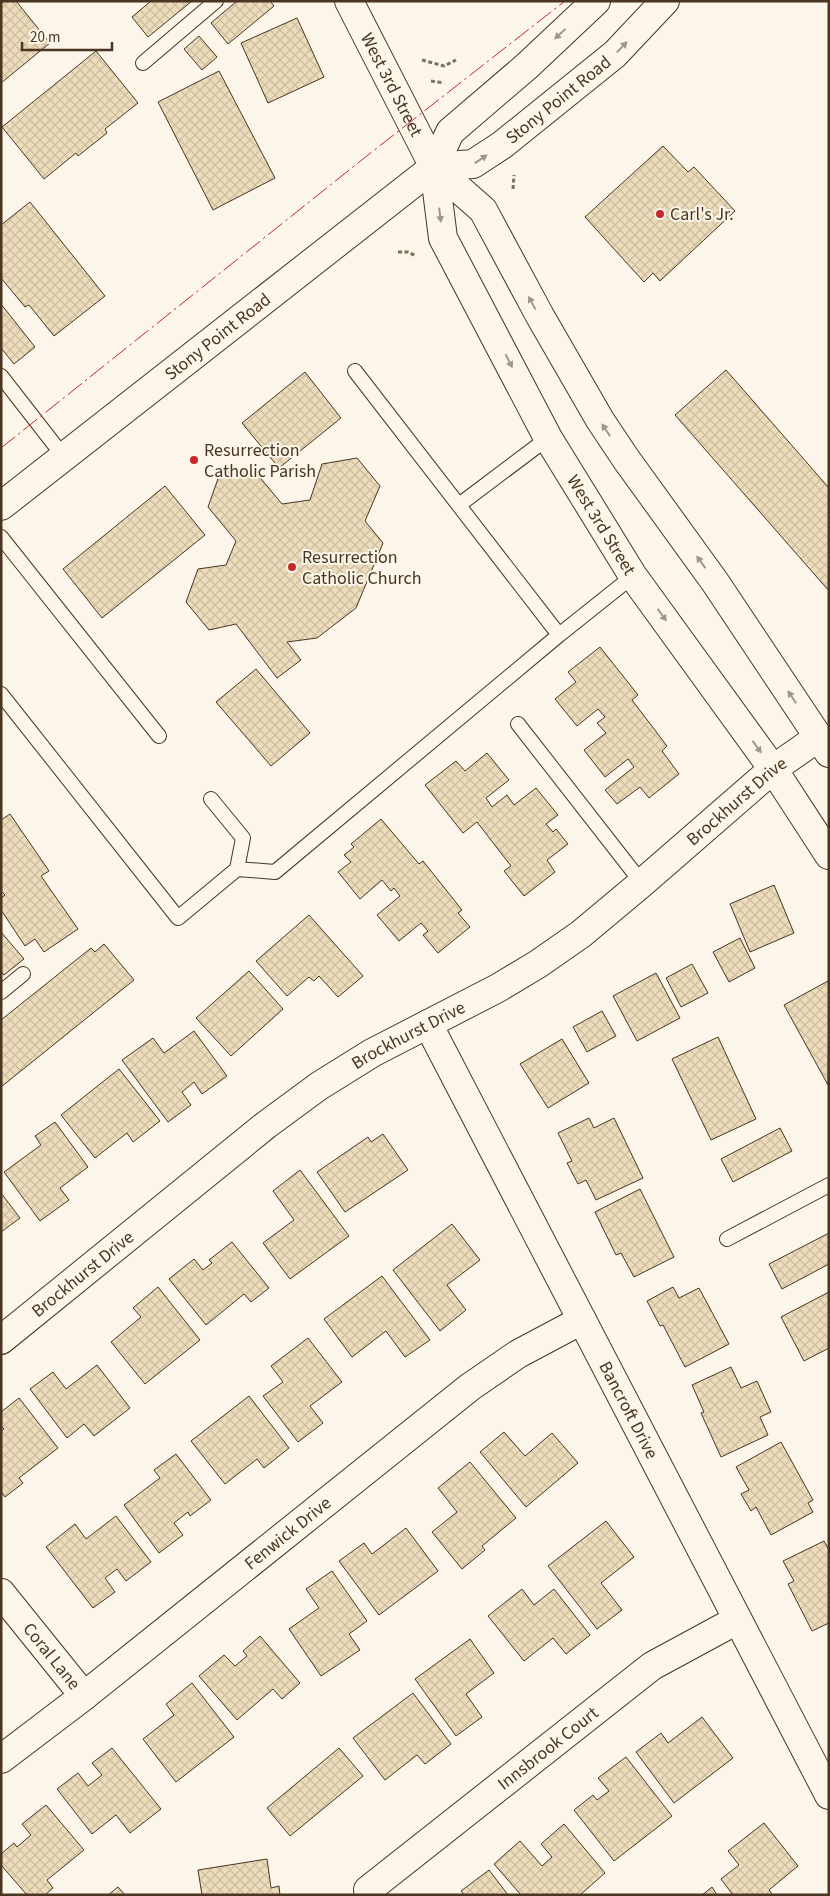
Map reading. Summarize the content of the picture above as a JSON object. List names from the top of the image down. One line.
{"streets":{"street":["West 3rd Street","Stony Point Road","Brockhurst Drive","Bancroft Drive","Fenwick Drive","Coral Lane","Innsbrook Court"]},"crossings":[["West 3rd Street","Stony Point Road"],["West 3rd Street","Brockhurst Drive"],["Brockhurst Drive","Bancroft Drive"],["Bancroft Drive","Fenwick Drive"],["Bancroft Drive","Innsbrook Court"],["Fenwick Drive","Coral Lane"]],"places":["Carl's Jr.","Resurrection Catholic Parish","Resurrection Catholic Church"],"scale_bar":"20 m"}
